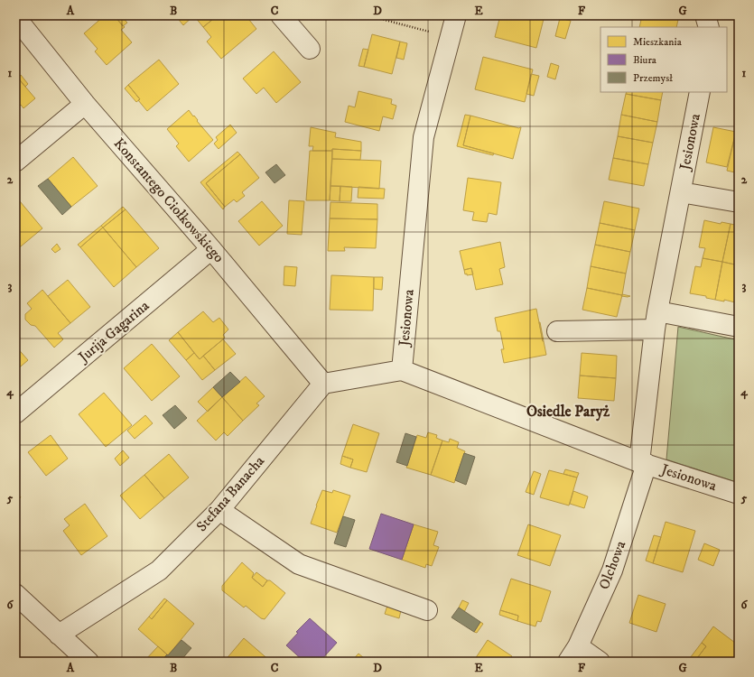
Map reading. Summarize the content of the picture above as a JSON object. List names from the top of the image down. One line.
{"streets":{"street":["Jesionowa","Konstantego Ciołkowskiego","Jurija Gagarina","Stefana Banacha","Olchowa"]},"crossings":[["Jesionowa","Olchowa"],["Konstantego Ciołkowskiego","Jurija Gagarina"],["Konstantego Ciołkowskiego","Stefana Banacha"]],"districts":["Osiedle Paryż"],"legend":["Mieszkania","Biura","Przemysł"],"grid":{"columns":["A","B","C","D","E","F","G"],"rows":["1","2","3","4","5","6"]}}
